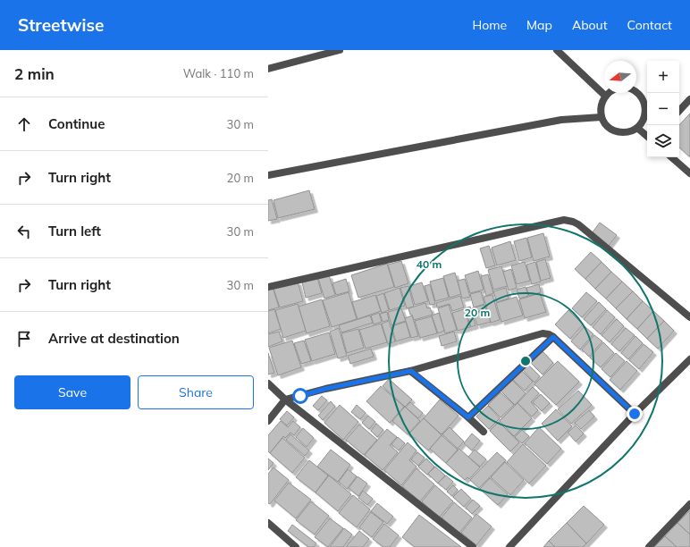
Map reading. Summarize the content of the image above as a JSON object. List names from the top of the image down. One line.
{"north":"left","page":{"header":"Streetwise","nav":["Home","Map","About","Contact"],"heading":["2 min","Walk · 110 m"],"map_buttons":["+","−"],"list":[["Continue","30 m"],["Turn right","20 m"],["Turn left","30 m"],["Turn right","30 m"],"Arrive at destination"],"buttons":["Save","Share"]},"rings":["40 m","20 m"]}
